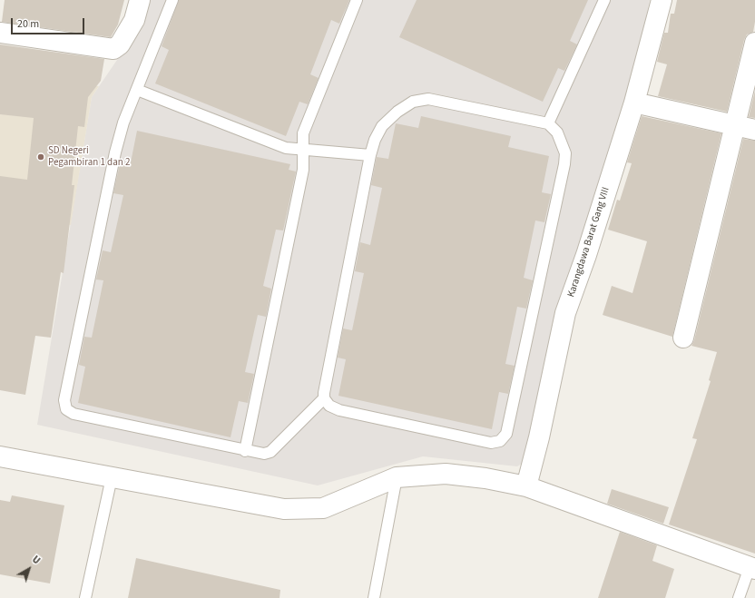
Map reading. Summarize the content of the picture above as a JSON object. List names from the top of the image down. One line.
{"streets":{"street":["Karangdawa Barat Gang VIII"]},"places":["SD Negeri Pegambiran 1 dan 2"],"scale_bar":"20 m","north":"top right"}
